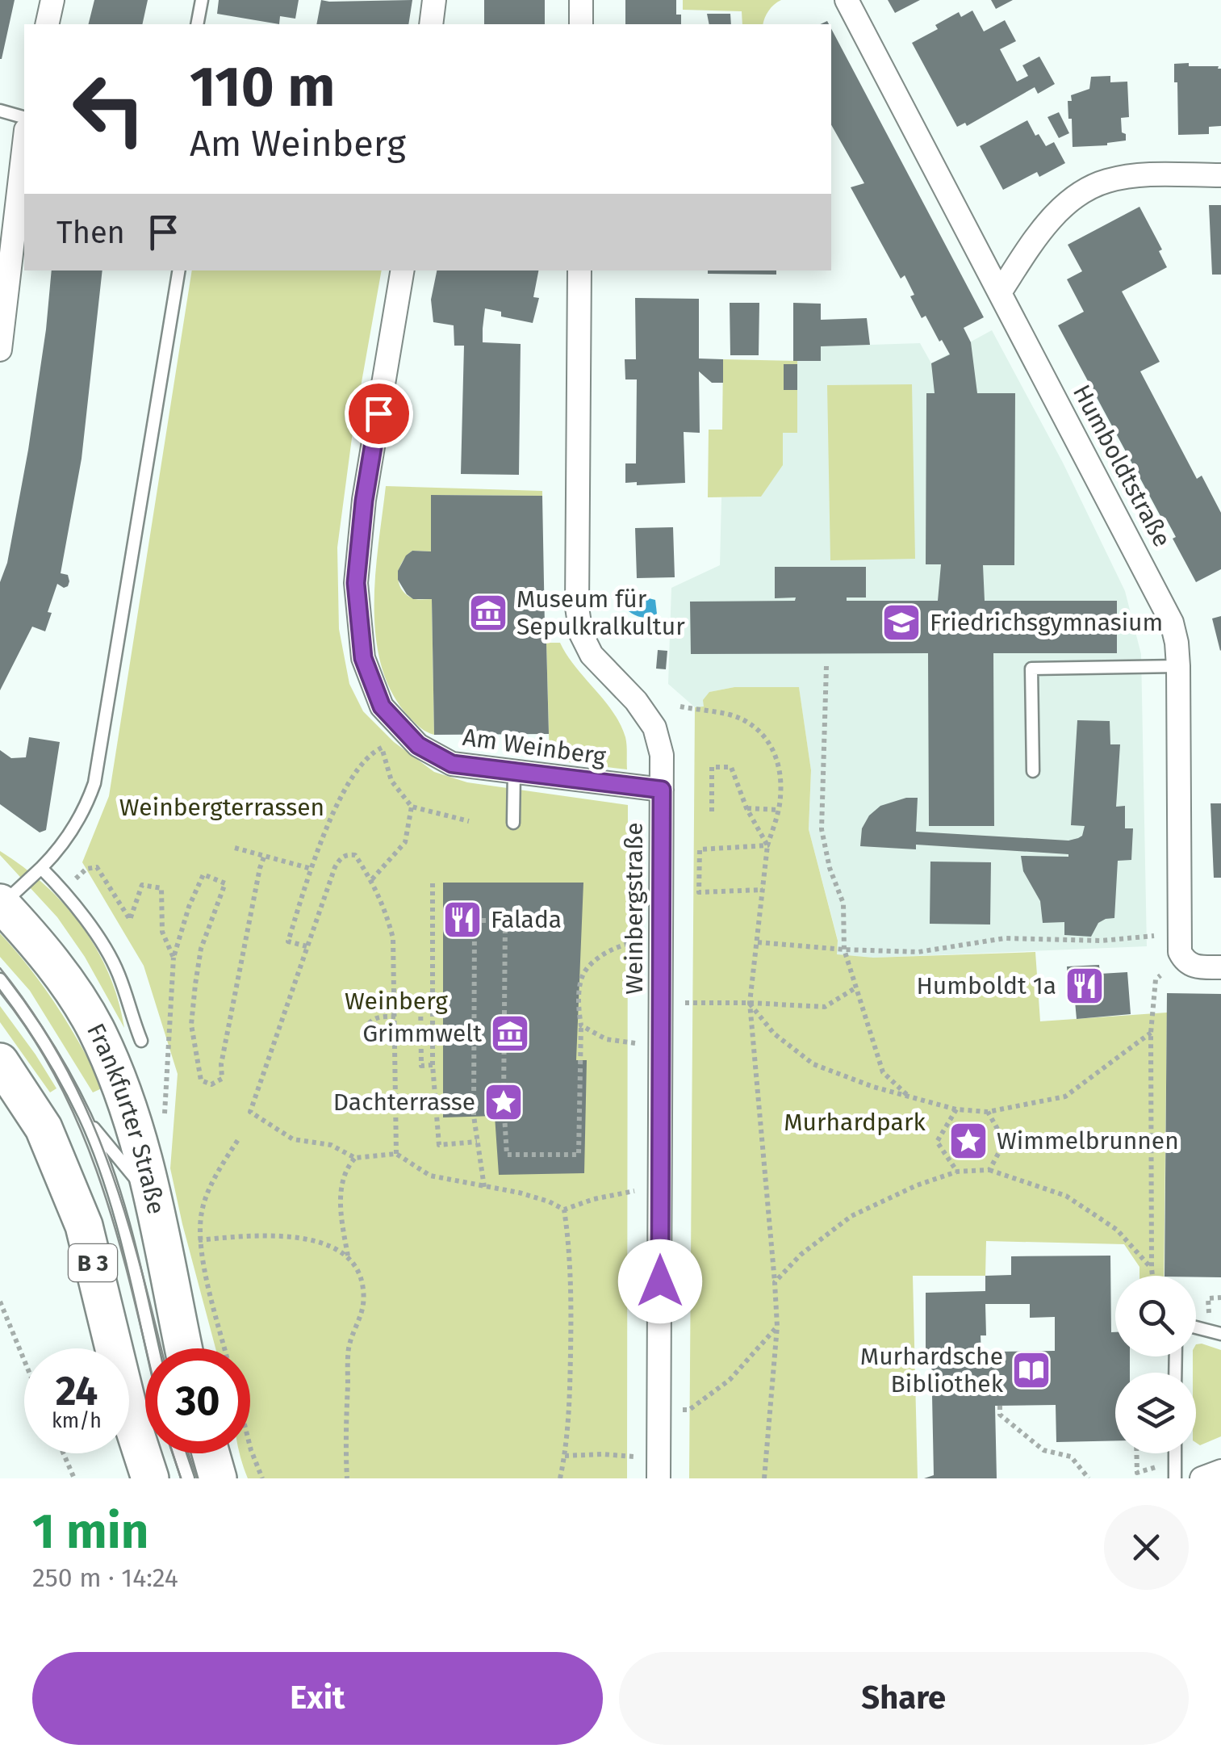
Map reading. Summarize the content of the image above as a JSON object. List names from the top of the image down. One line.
{"streets":{"main road":["Frankfurter Straße","B 3"],"street":["Humboldtstraße","Am Weinberg","Weinbergstraße"]},"crossings":[["Am Weinberg","Weinbergstraße"]],"parks":["Weinbergterrassen","Weinberg","Murhardpark"],"places":{"museum":["Museum für Sepulkralkultur","Grimmwelt"],"school or university":["Friedrichsgymnasium"],"restaurant":["Falada","Humboldt 1a"],"place":["Dachterrasse","Wimmelbrunnen"],"library":["Murhardsche Bibliothek"]},"page":{"turn":["110 m","Am Weinberg"],"then":"Then","speed":"24 km/h","limit":"30","heading":["1 min","250 m · 14:24"],"buttons":["Exit","Share"]}}
